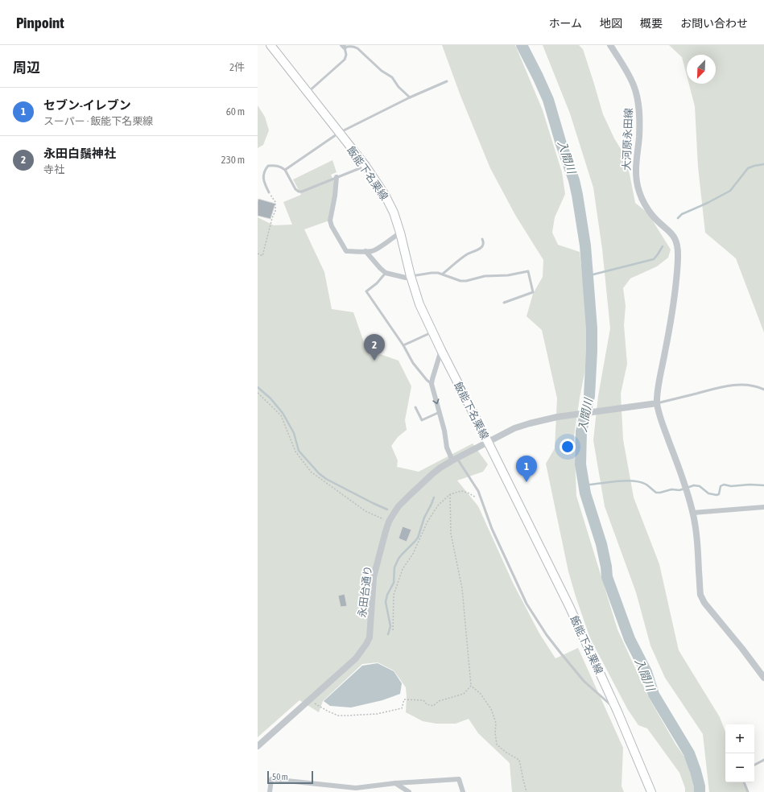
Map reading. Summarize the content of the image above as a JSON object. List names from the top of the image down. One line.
{"streets":{"main road":["飯能下名栗線"],"street":["大河原永田線","永田台通り"]},"crossings":[["飯能下名栗線","永田台通り"]],"water":["入間川"],"scale_bar":"50 m","north":"bottom left","page":{"header":"Pinpoint","nav":["ホーム","地図","概要","お問い合わせ"],"heading":["周辺","2件"],"list":[{"mark":"1","name":"セブン-イレブン","note":"スーパー · 飯能下名栗線","value":"60 m"},{"mark":"2","name":"永田白鬚神社","note":"寺社","value":"230 m"}],"pins":["2","1"],"map_buttons":["+","−"],"scale":"50 m"}}
